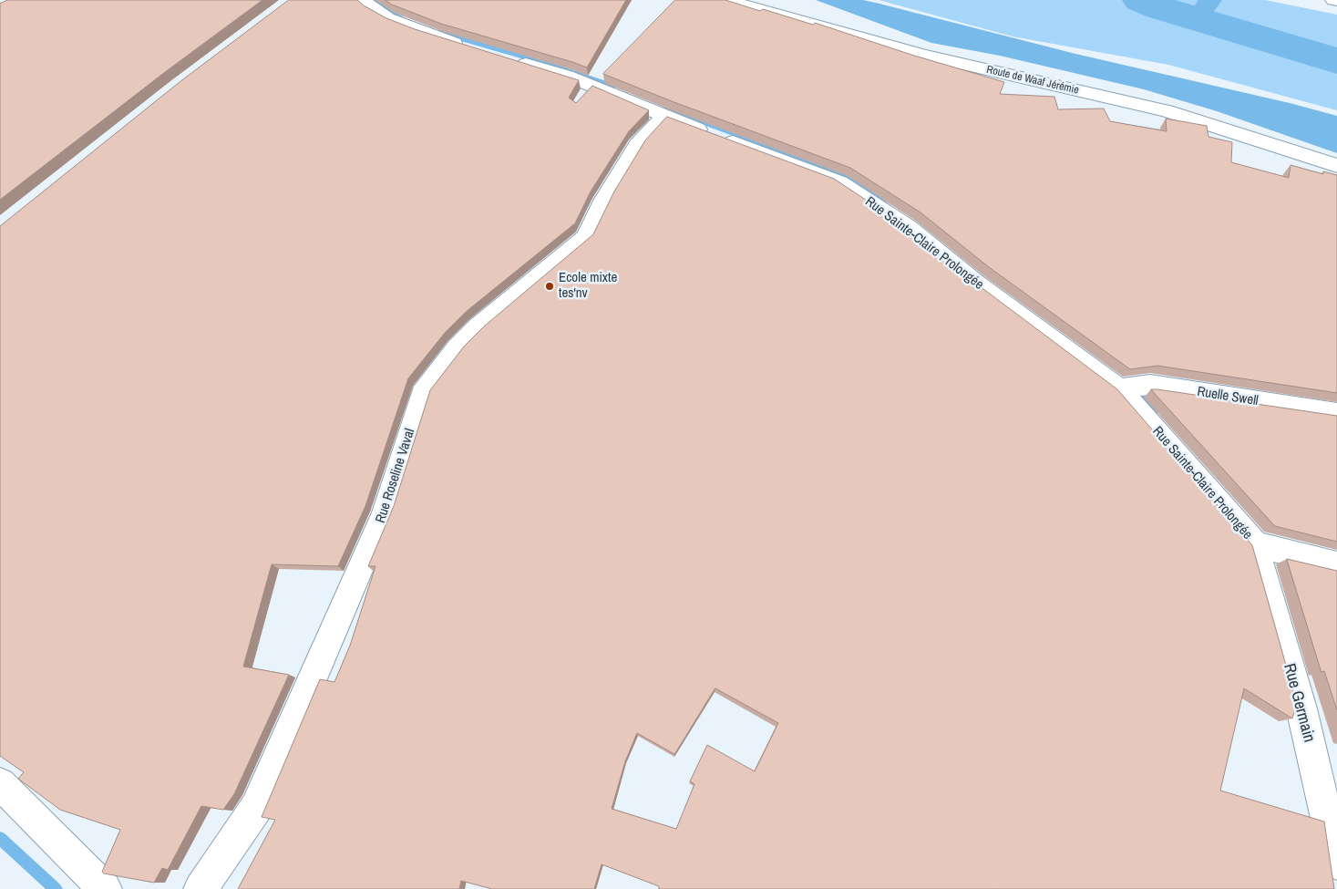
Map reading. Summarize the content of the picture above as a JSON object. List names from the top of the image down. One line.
{"streets":{"street":["Route de Waaf Jérémie","Rue Sainte-Claire Prolongée","Ruelle Swell","Rue Roseline Vaval","Rue Germain"]},"crossings":[["Rue Sainte-Claire Prolongée","Ruelle Swell"],["Rue Sainte-Claire Prolongée","Rue Roseline Vaval"],["Rue Sainte-Claire Prolongée","Rue Germain"]],"places":["Ecole mixte tes'nv"]}
